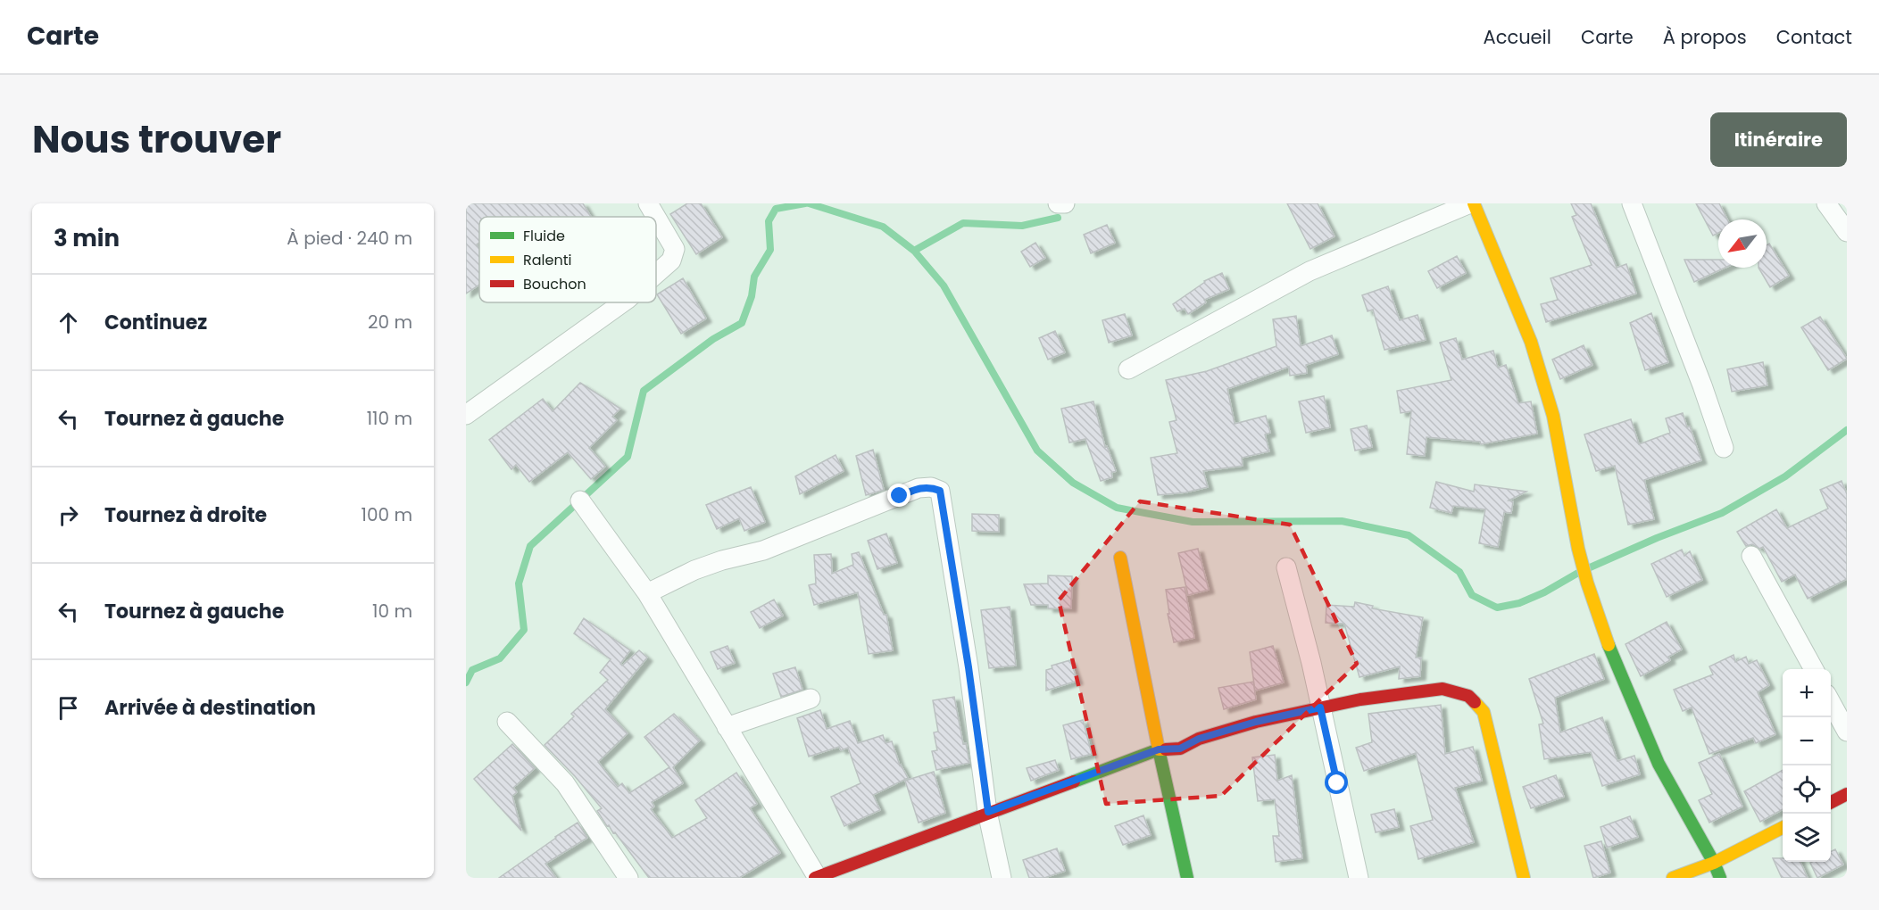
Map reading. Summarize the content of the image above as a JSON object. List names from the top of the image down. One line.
{"legend":["Fluide","Ralenti","Bouchon"],"north":"bottom left","page":{"header":"Carte","nav":["Accueil","Carte","À propos","Contact"],"title":"Nous trouver","buttons":"Itinéraire","heading":["3 min","À pied · 240 m"],"list":[["Continuez","20 m"],["Tournez à gauche","110 m"],["Tournez à droite","100 m"],["Tournez à gauche","10 m"],"Arrivée à destination"],"map_buttons":["+","−"]}}
